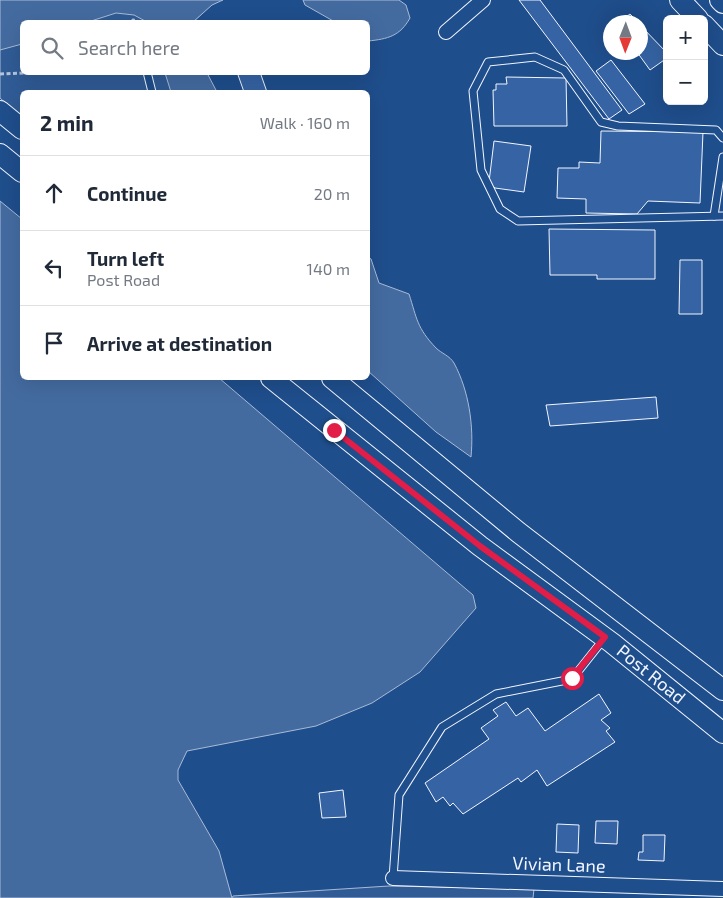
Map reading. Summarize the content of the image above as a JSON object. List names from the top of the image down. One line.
{"streets":{"main road":["Post Road"],"street":["Vivian Lane"]},"north":"bottom","page":{"map_buttons":["+","−"],"search":"Search here","heading":["2 min","Walk · 160 m"],"list":[["Continue","20 m"],["Turn left","Post Road","140 m"],"Arrive at destination"]}}
